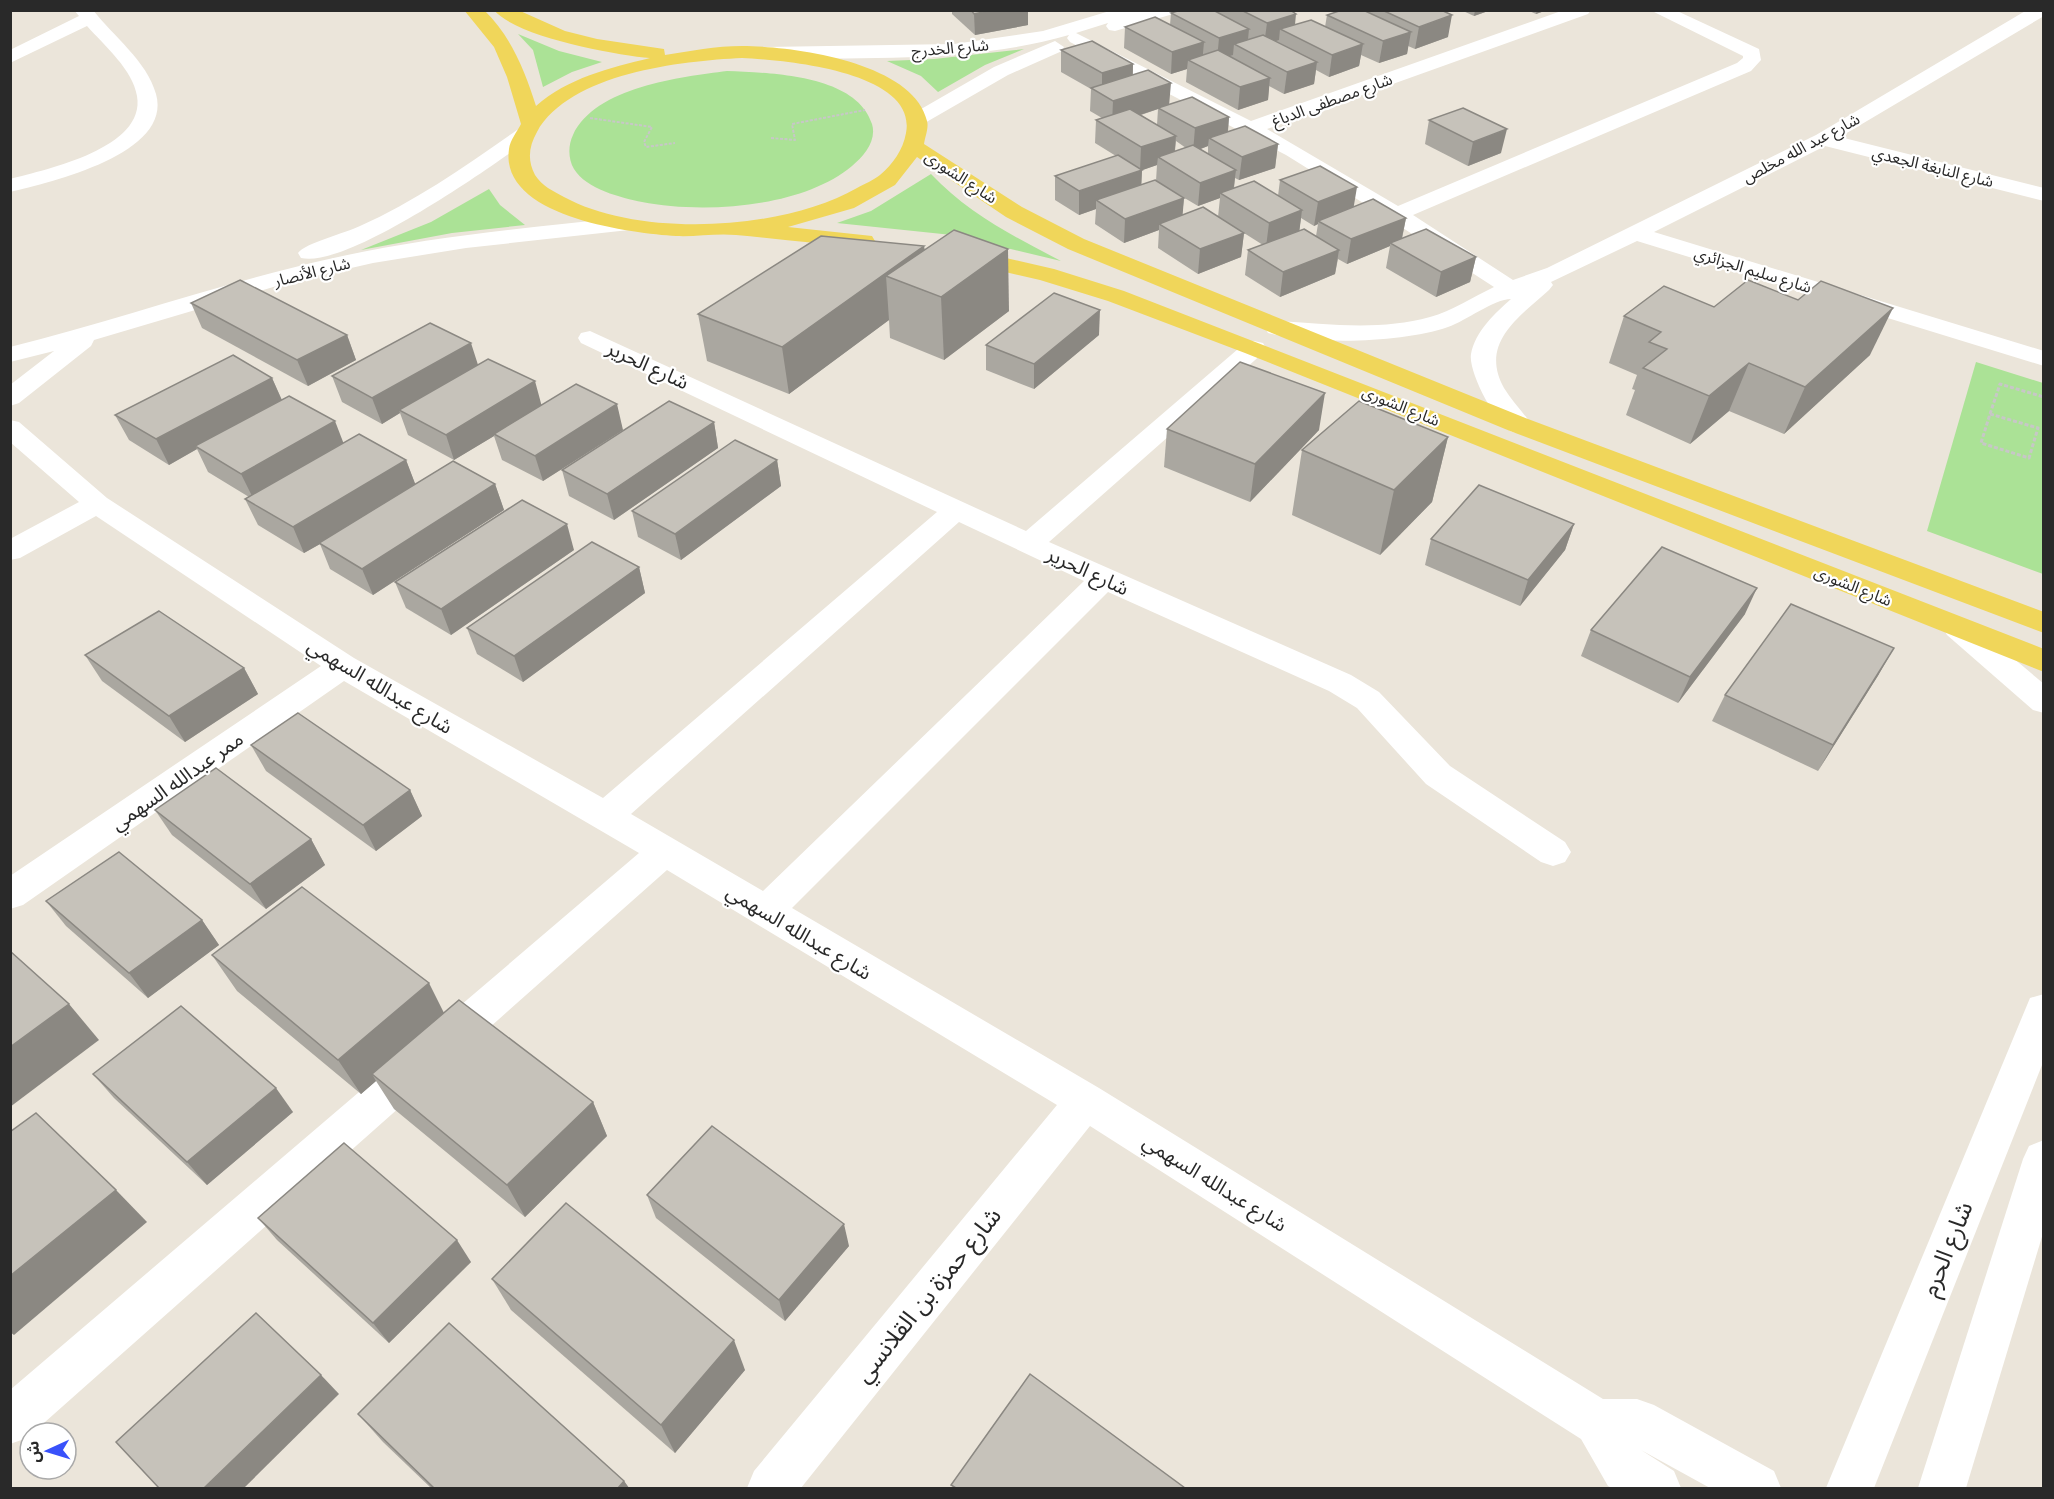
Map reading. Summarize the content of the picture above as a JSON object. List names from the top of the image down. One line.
{"streets":{"main road":["شارع الشورى"],"street":["شارع الخدرج","شارع مصطفى الدباغ","شارع عبد الله مخلص","شارع النابغة الجعدي","شارع سليم الجزائري","شارع الأنصار","شارع الحرير","شارع عبدالله السهمي","ممر عبدالله السهمي","شارع الحرم","شارع حمزة بن القلانسي"]},"crossings":[["شارع مصطفى الدباغ","شارع عبد الله مخلص"],["شارع عبد الله مخلص","شارع النابغة الجعدي"],["شارع عبد الله مخلص","شارع الشورى"],["شارع عبد الله مخلص","شارع سليم الجزائري"],["شارع عبدالله السهمي","ممر عبدالله السهمي"],["شارع عبدالله السهمي","شارع حمزة بن القلانسي"]],"north":"left"}
